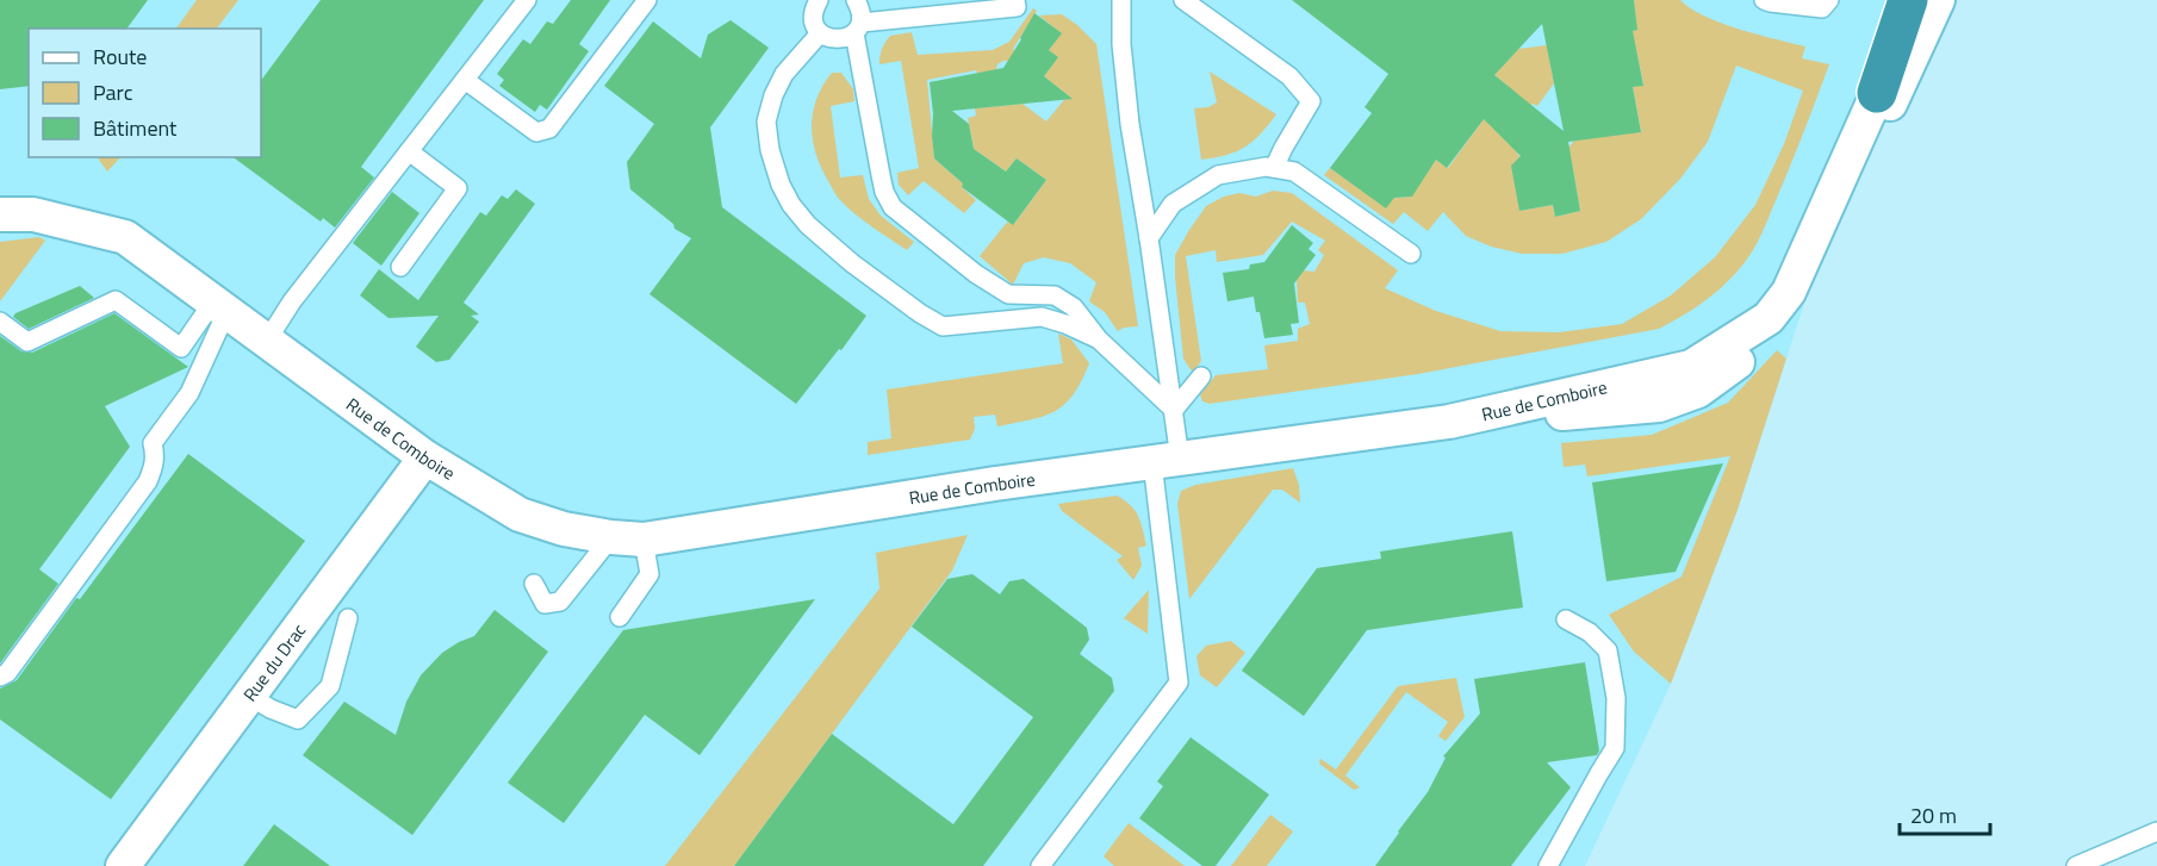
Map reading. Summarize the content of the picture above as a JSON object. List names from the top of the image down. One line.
{"streets":{"street":["Rue de Comboire","Rue du Drac"]},"crossings":[["Rue de Comboire","Rue du Drac"]],"legend":["Route","Parc","Bâtiment"],"scale_bar":"20 m"}
